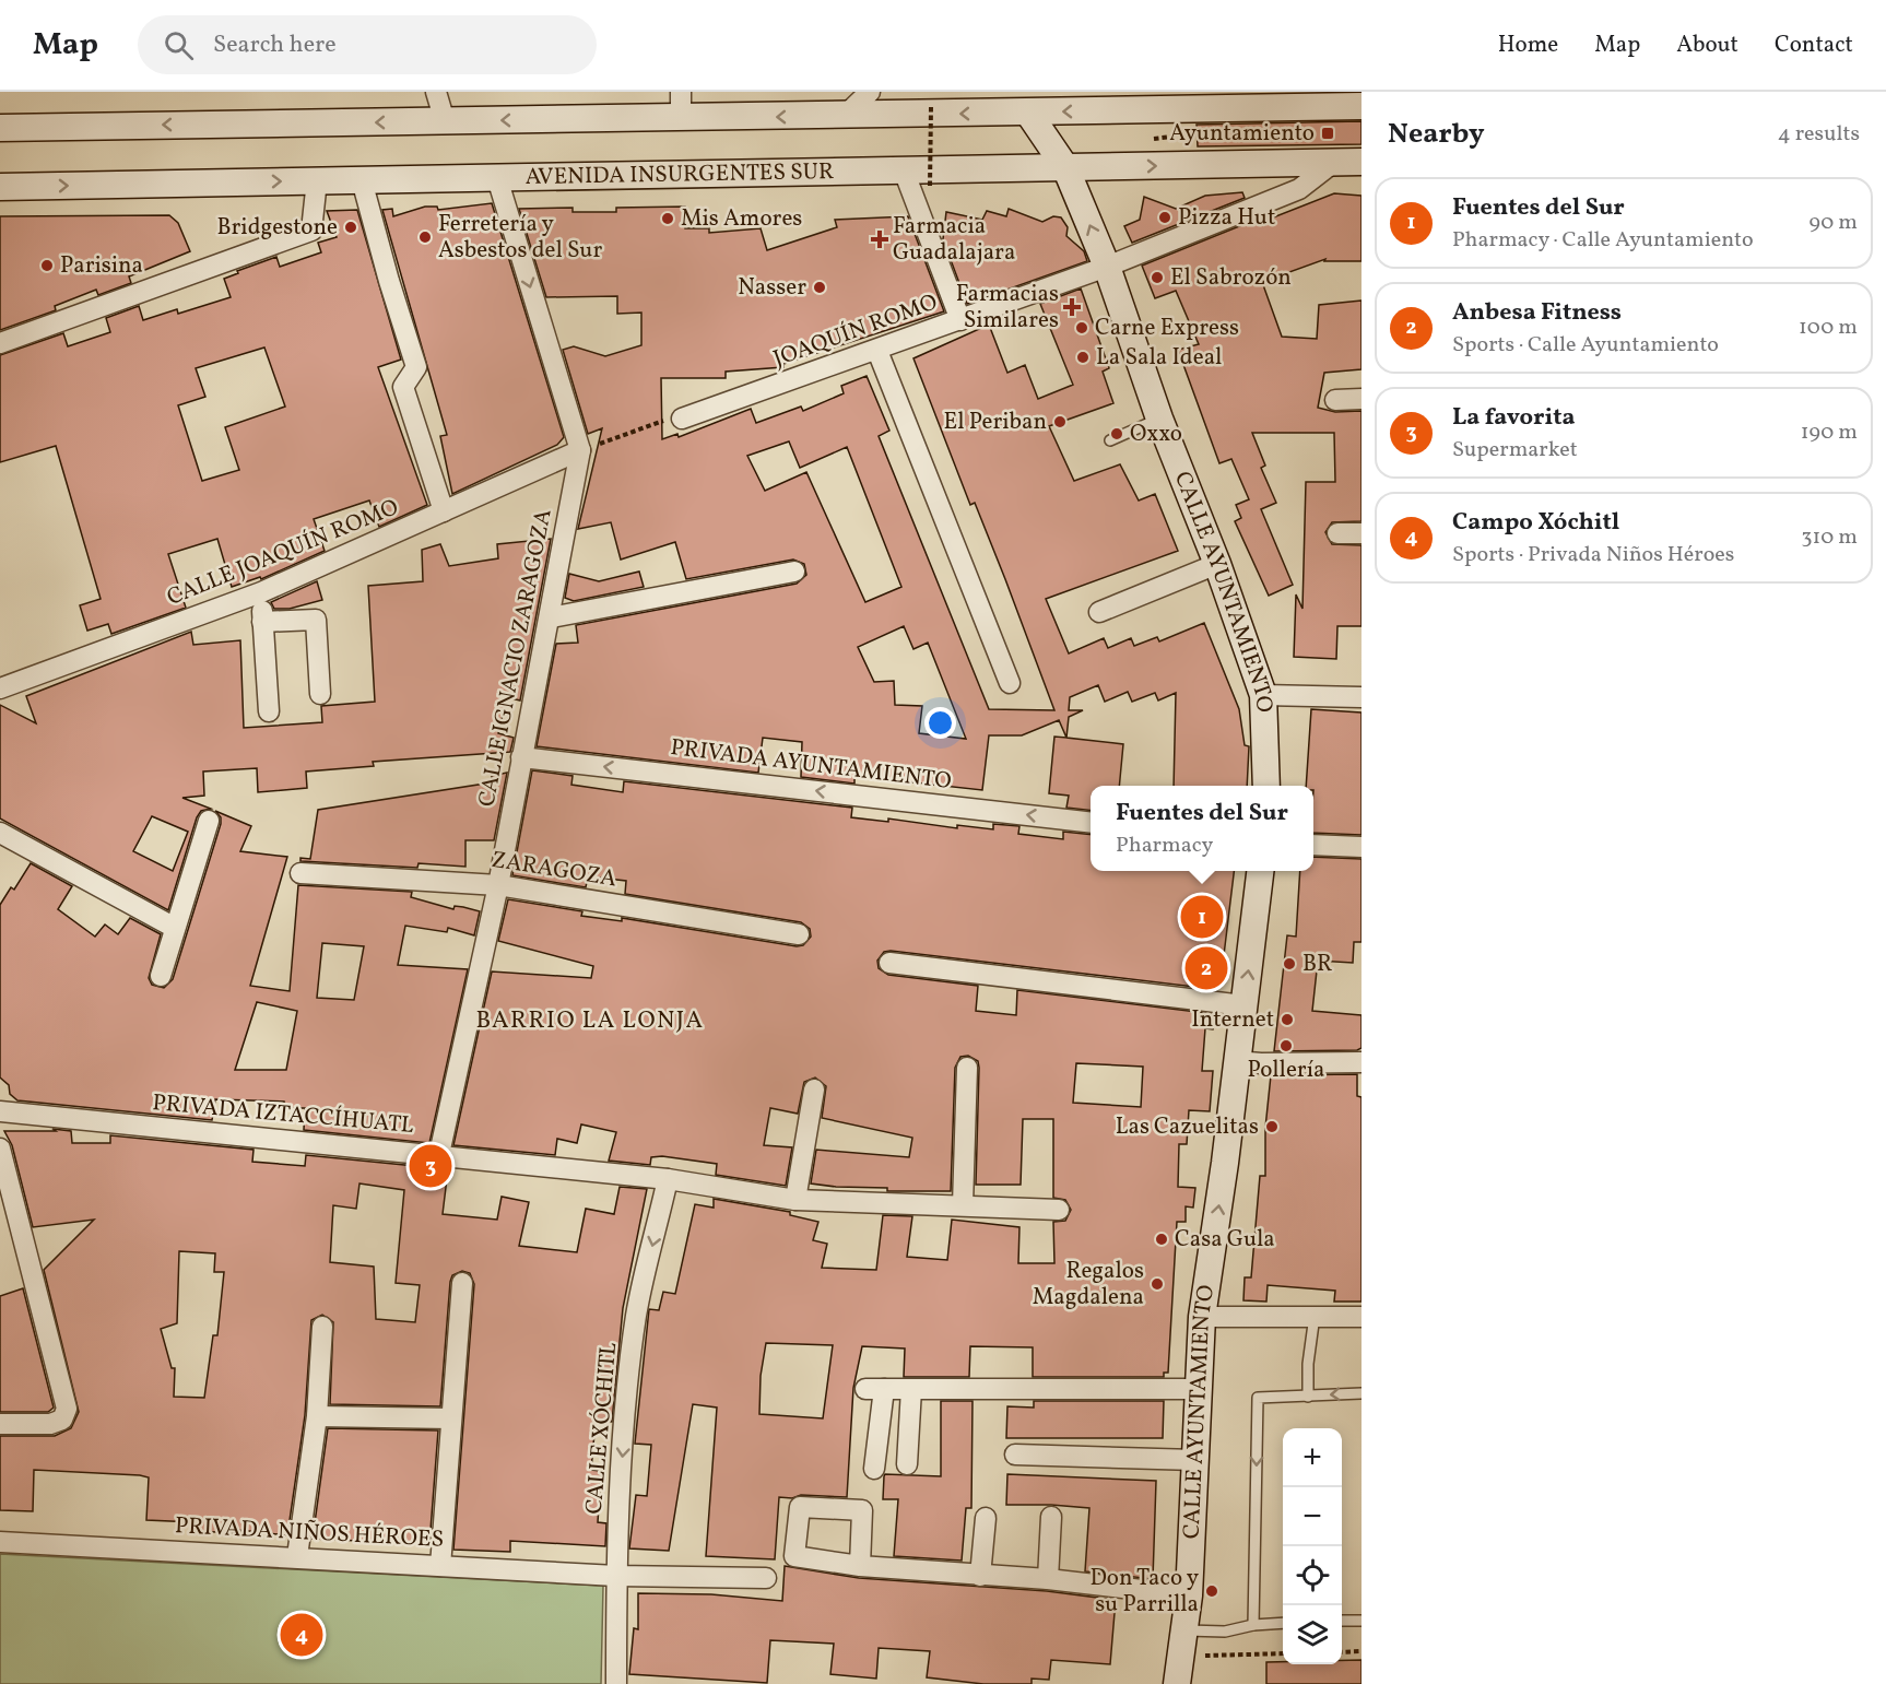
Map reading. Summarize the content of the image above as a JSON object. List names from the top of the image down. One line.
{"streets":{"main road":["AVENIDA INSURGENTES SUR","CALLE AYUNTAMIENTO"],"street":["JOAQUÍN ROMO","CALLE JOAQUÍN ROMO","CALLE IGNACIO ZARAGOZA","PRIVADA AYUNTAMIENTO","ZARAGOZA","PRIVADA IZTACCÍHUATL","CALLE XÓCHITL","PRIVADA NIÑOS HÉROES"]},"crossings":[["AVENIDA INSURGENTES SUR","JOAQUÍN ROMO"],["AVENIDA INSURGENTES SUR","CALLE AYUNTAMIENTO"],["AVENIDA INSURGENTES SUR","CALLE IGNACIO ZARAGOZA"],["JOAQUÍN ROMO","CALLE AYUNTAMIENTO"],["CALLE JOAQUÍN ROMO","CALLE IGNACIO ZARAGOZA"],["CALLE IGNACIO ZARAGOZA","PRIVADA AYUNTAMIENTO"],["CALLE IGNACIO ZARAGOZA","ZARAGOZA"],["CALLE IGNACIO ZARAGOZA","PRIVADA IZTACCÍHUATL"],["PRIVADA IZTACCÍHUATL","CALLE XÓCHITL"],["CALLE XÓCHITL","PRIVADA NIÑOS HÉROES"]],"districts":["BARRIO LA LONJA"],"places":{"transit":["Ayuntamiento"],"other":["Pizza Hut","Mis Amores","Bridgestone","Ferretería y Asbestos del Sur","Parisina","El Sabrozón","Nasser","Carne Express","La Sala Ideal","El Periban","Oxxo","BR","Internet","Pollería","Las Cazuelitas","Casa Gula","Regalos Magdalena","Don Taco y su Parrilla"],"health":["Farmacia Guadalajara","Farmacias Similares"]},"page":{"header":"Map","search":"Search here","nav":["Home","Map","About","Contact"],"heading":["Nearby","4 results"],"list":[{"mark":"1","name":"Fuentes del Sur","note":"Pharmacy · Calle Ayuntamiento","value":"90 m"},{"mark":"2","name":"Anbesa Fitness","note":"Sports · Calle Ayuntamiento","value":"100 m"},{"mark":"3","name":"La favorita","note":"Supermarket","value":"190 m"},{"mark":"4","name":"Campo Xóchitl","note":"Sports · Privada Niños Héroes","value":"310 m"}],"popup":["Fuentes del Sur","Pharmacy"],"pins":["1","2","3","4"],"map_buttons":["+","−"]}}
